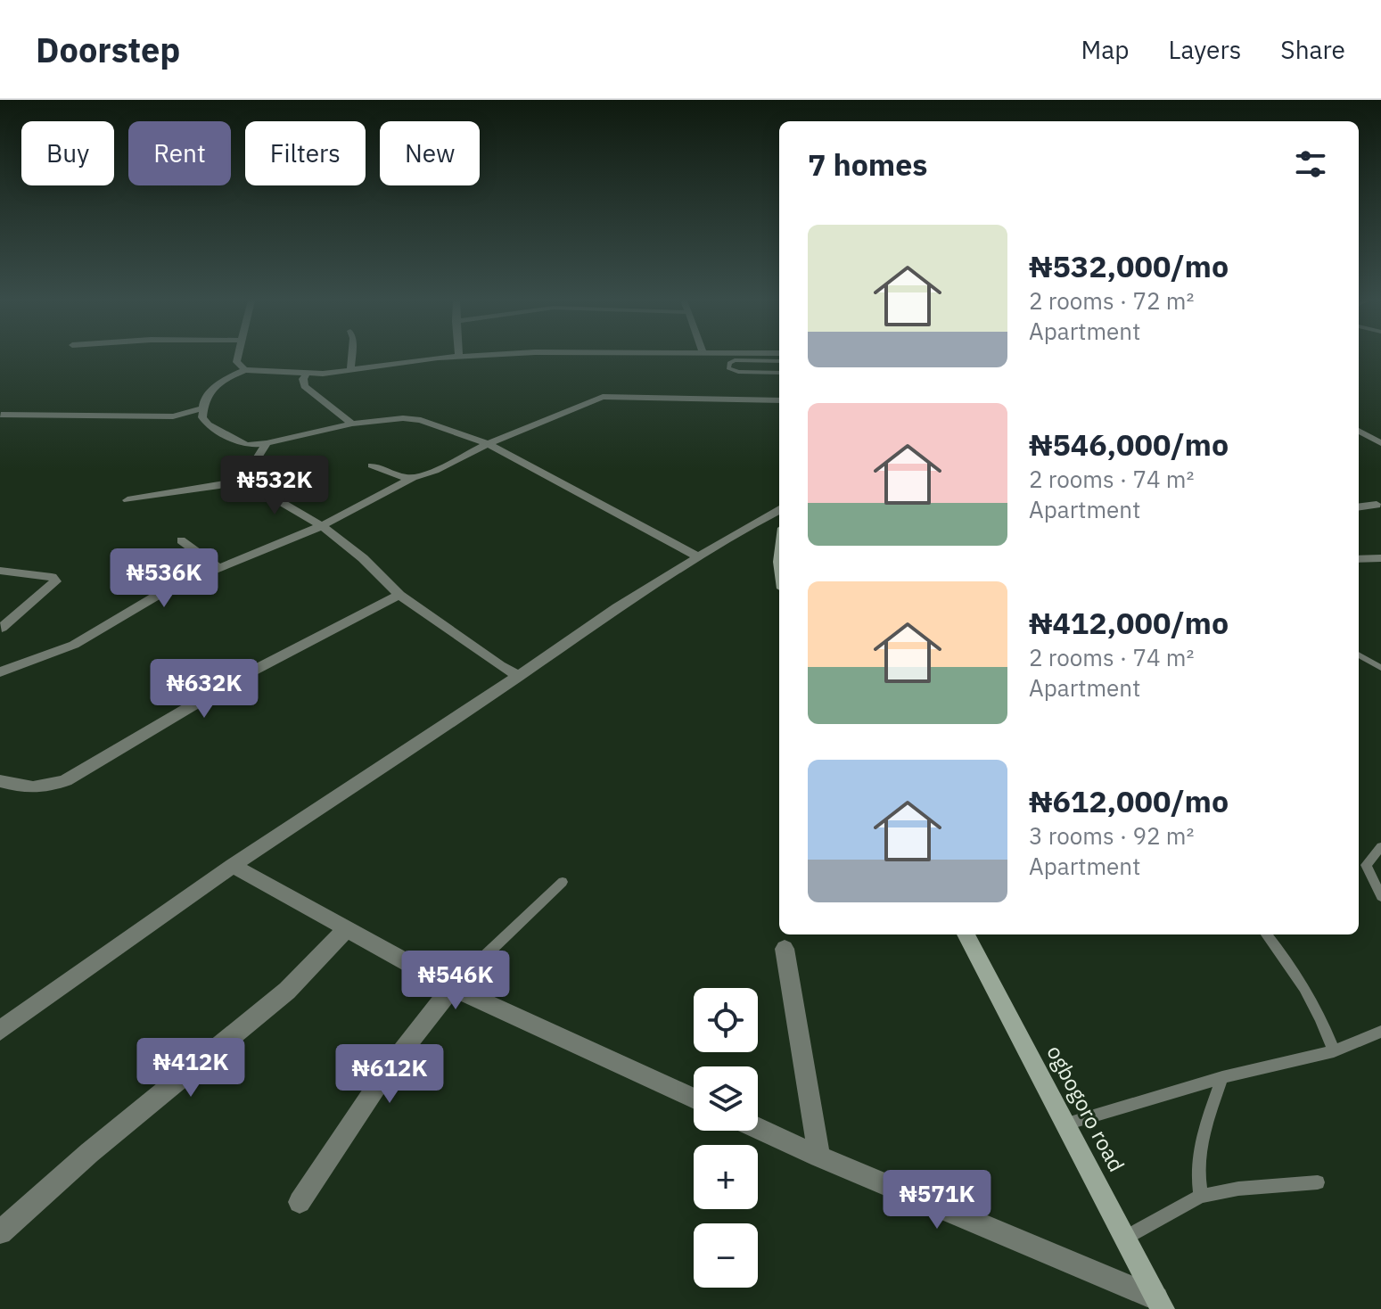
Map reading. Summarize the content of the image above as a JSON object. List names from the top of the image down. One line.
{"streets":{"street":["ogbogoro road"]},"page":{"header":"Doorstep","nav":["Map","Layers","Share"],"chip":["Buy","Rent","Filters","New"],"heading":"7 homes","list":[{"name":"₦532,000/mo","note":"2 rooms · 72 m² · Apartment"},{"name":"₦546,000/mo","note":"2 rooms · 74 m² · Apartment"},{"name":"₦412,000/mo","note":"2 rooms · 74 m² · Apartment"},{"name":"₦612,000/mo","note":"3 rooms · 92 m² · Apartment"}],"price":["₦532K","₦536K","₦632K","₦546K","₦412K","₦612K","₦571K"],"map_buttons":["+","−"]}}
